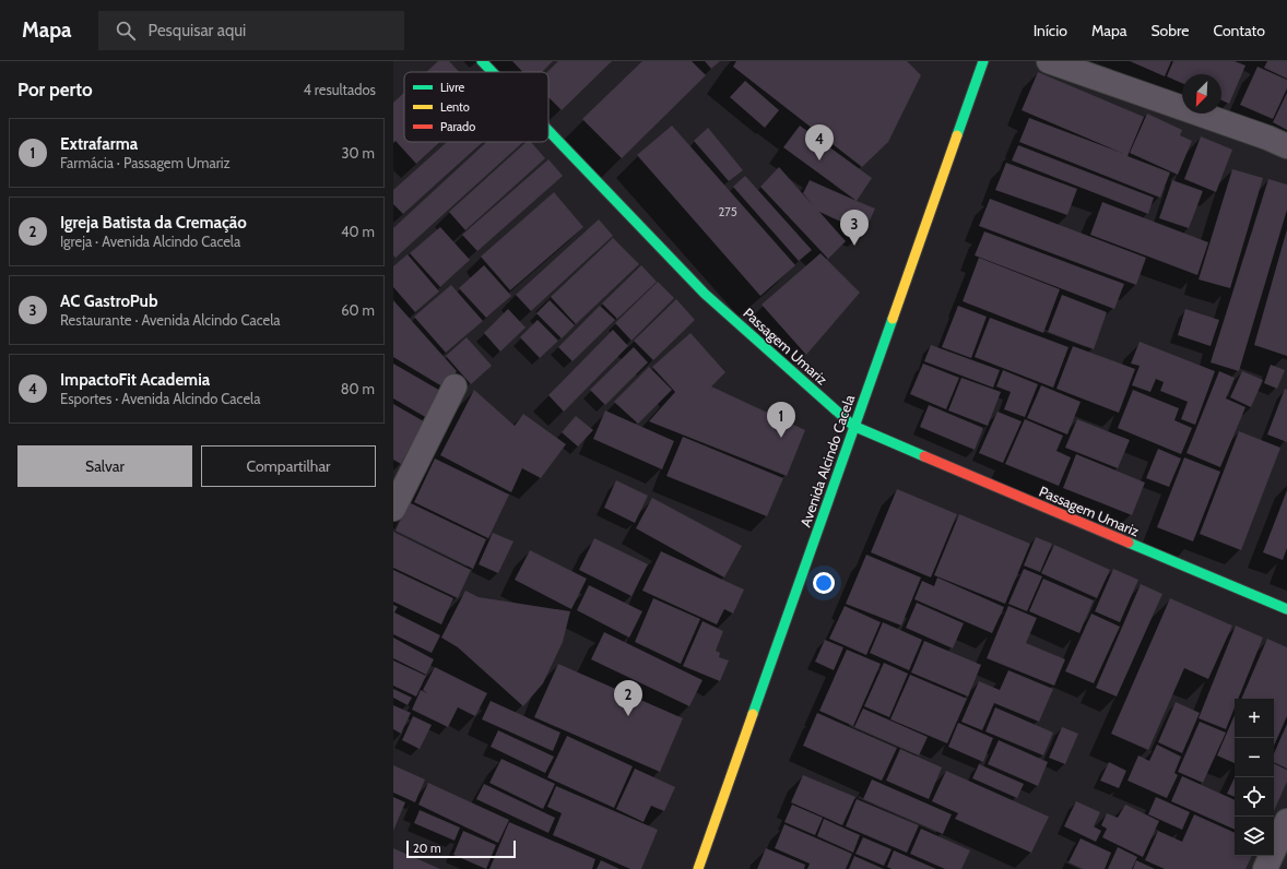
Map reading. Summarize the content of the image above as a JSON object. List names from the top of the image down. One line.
{"streets":{"street":["Passagem Umariz","Avenida Alcindo Cacela"]},"crossings":[["Passagem Umariz","Avenida Alcindo Cacela"]],"house_numbers":["275"],"legend":["Livre","Lento","Parado"],"scale_bar":"20 m","north":"bottom left","page":{"header":"Mapa","search":"Pesquisar aqui","nav":["Início","Mapa","Sobre","Contato"],"heading":["Por perto","4 resultados"],"list":[{"mark":"1","name":"Extrafarma","note":"Farmácia · Passagem Umariz","value":"30 m"},{"mark":"2","name":"Igreja Batista da Cremação","note":"Igreja · Avenida Alcindo Cacela","value":"40 m"},{"mark":"3","name":"AC GastroPub","note":"Restaurante · Avenida Alcindo Cacela","value":"60 m"},{"mark":"4","name":"ImpactoFit Academia","note":"Esportes · Avenida Alcindo Cacela","value":"80 m"}],"pins":["4","3","1","2"],"buttons":["Salvar","Compartilhar"],"map_buttons":["+","−"],"scale":"20 m"}}
